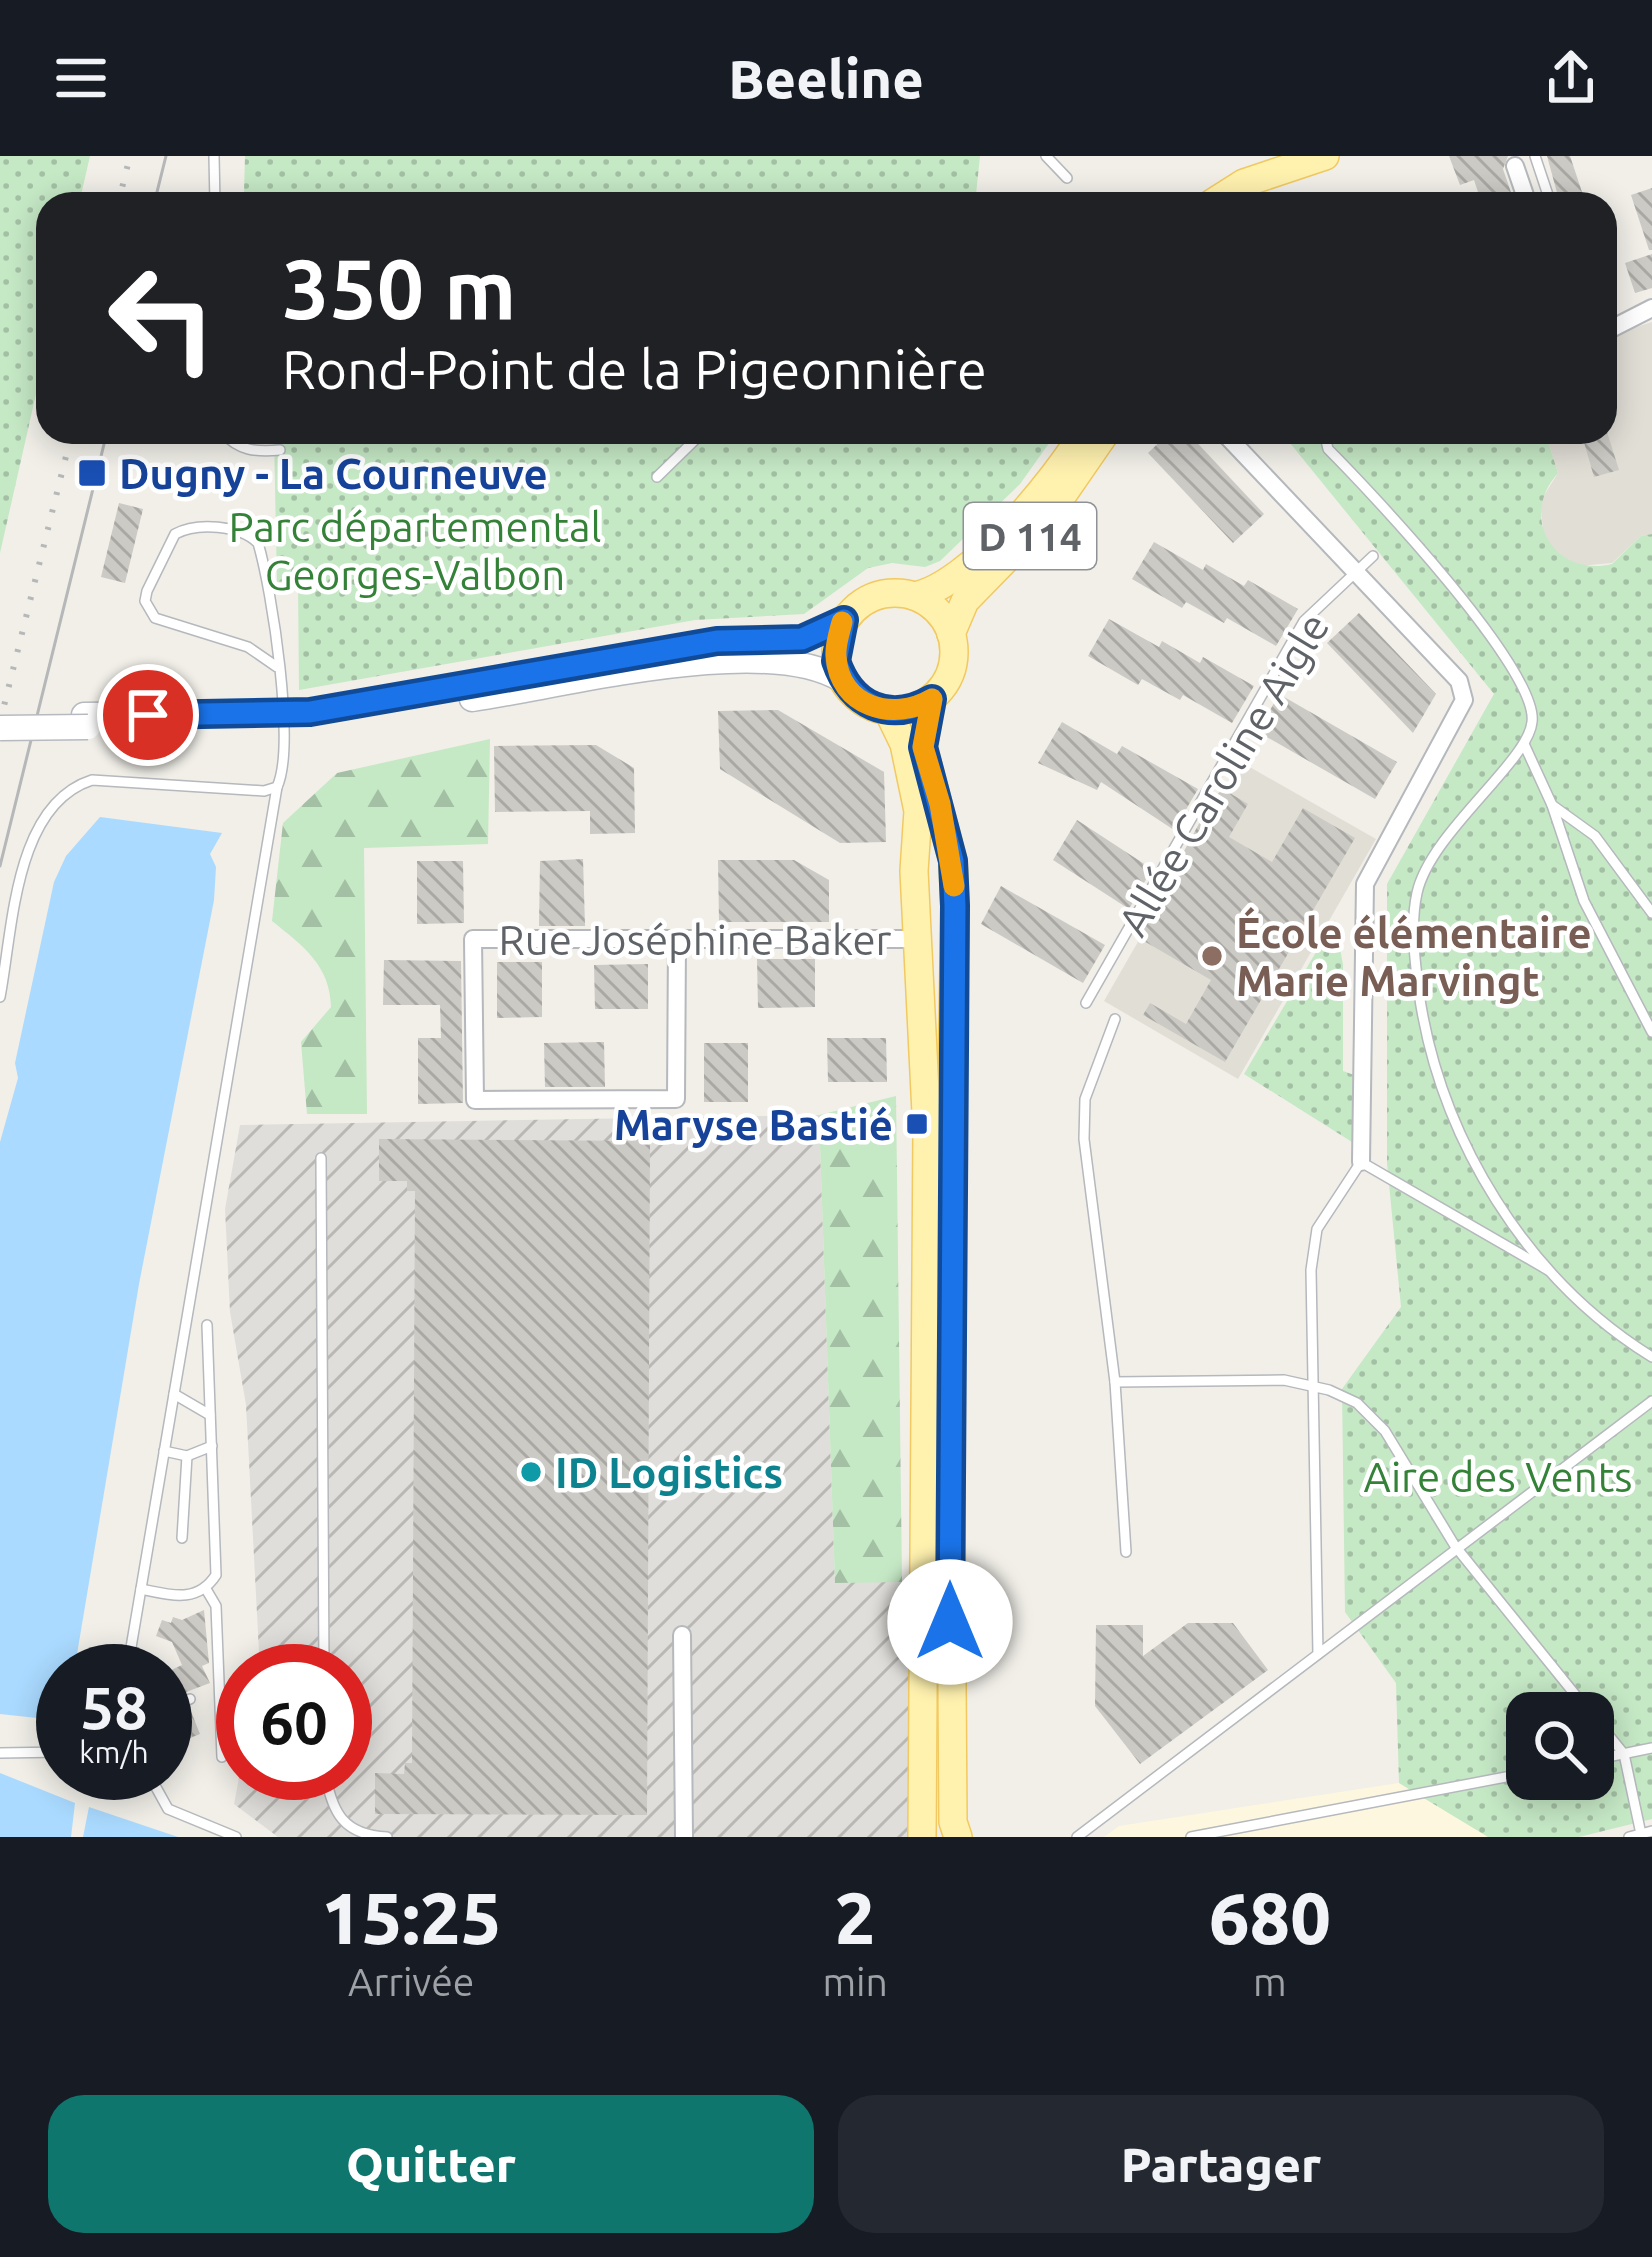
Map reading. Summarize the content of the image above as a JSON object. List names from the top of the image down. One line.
{"streets":{"main road":["D 114"],"street":["Rue Joséphine Baker"],"lane":["Allée Caroline Aigle"]},"parks":["Parc départemental Georges-Valbon","Aire des Vents"],"places":{"transit":["Dugny - La Courneuve","Maryse Bastié"],"other":["École élémentaire Marie Marvingt","ID Logistics"]},"page":{"header":"Beeline","turn":["350 m","Rond-Point de la Pigeonnière"],"speed":"58 km/h","limit":"60","eta":["15:25","Arrivée","2","min","680","m"],"buttons":["Quitter","Partager"]}}
